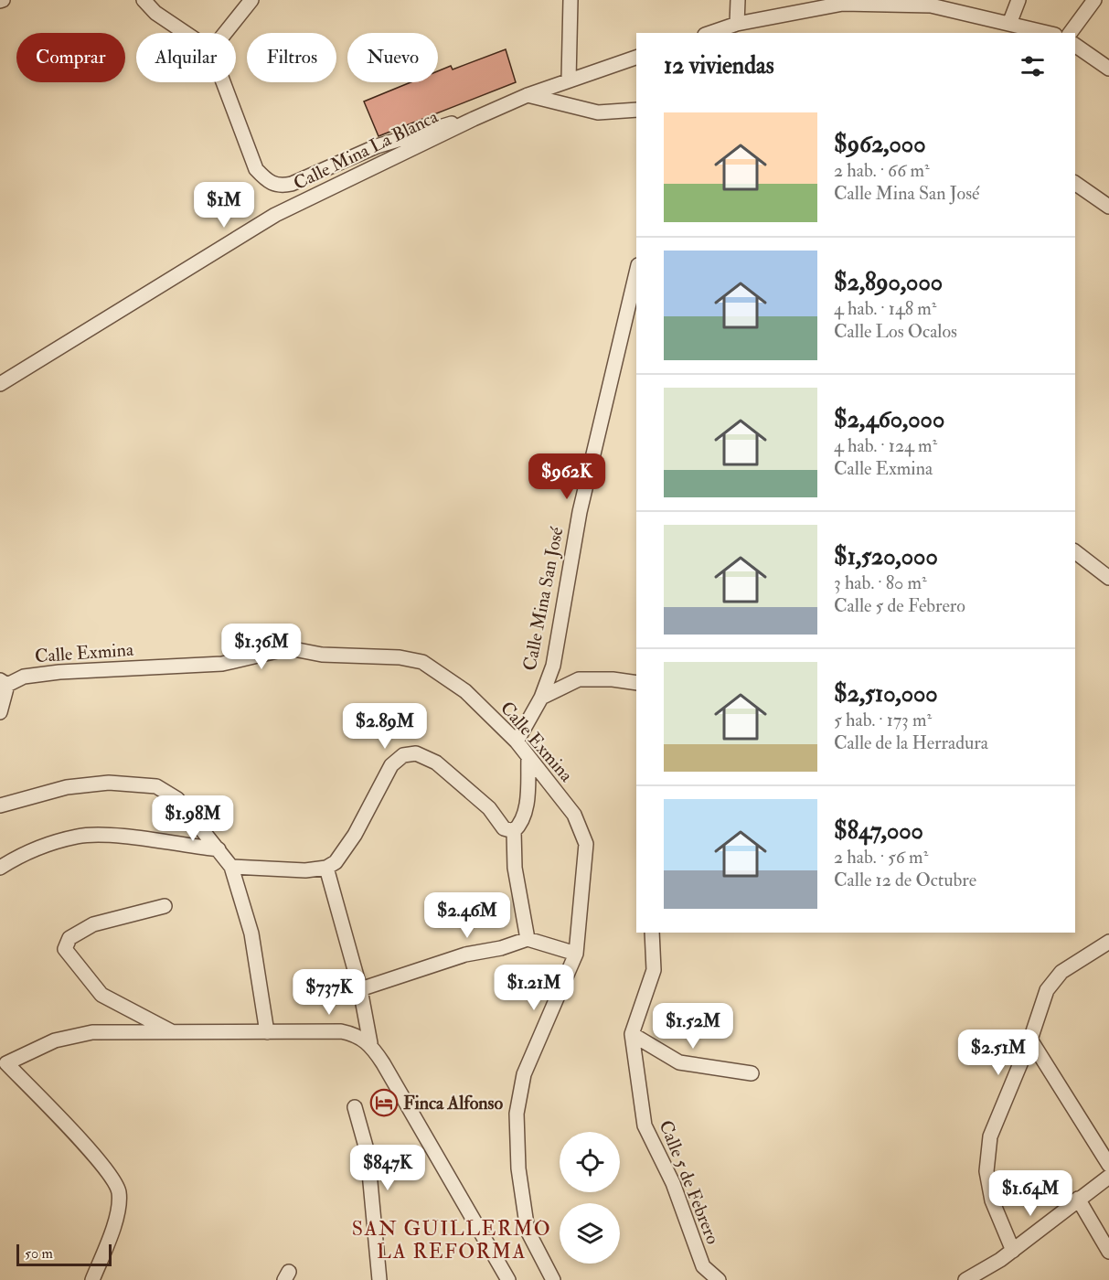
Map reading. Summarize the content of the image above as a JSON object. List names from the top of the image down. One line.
{"streets":{"street":["Calle Mina La Blanca","Calle Mina San José","Calle Exmina","Calle 5 de Febrero"]},"crossings":[["Calle Mina San José","Calle Exmina"]],"districts":["SAN GUILLERMO LA REFORMA"],"places":{"hotel":["Finca Alfonso"]},"scale_bar":"50 m","page":{"chip":["Comprar","Alquilar","Filtros","Nuevo"],"heading":"12 viviendas","list":[{"name":"$962,000","note":"2 hab. · 66 m² · Calle Mina San José"},{"name":"$2,890,000","note":"4 hab. · 148 m² · Calle Los Ocalos"},{"name":"$2,460,000","note":"4 hab. · 124 m² · Calle Exmina"},{"name":"$1,520,000","note":"3 hab. · 80 m² · Calle 5 de Febrero"},{"name":"$2,510,000","note":"5 hab. · 173 m² · Calle de la Herradura"},{"name":"$847,000","note":"2 hab. · 56 m² · Calle 12 de Octubre"}],"price":["$1M","$962K","$1.36M","$2.89M","$1.98M","$2.46M","$1.21M","$737K","$1.52M","$2.51M","$847K","$1.64M"],"scale":"50 m"}}
